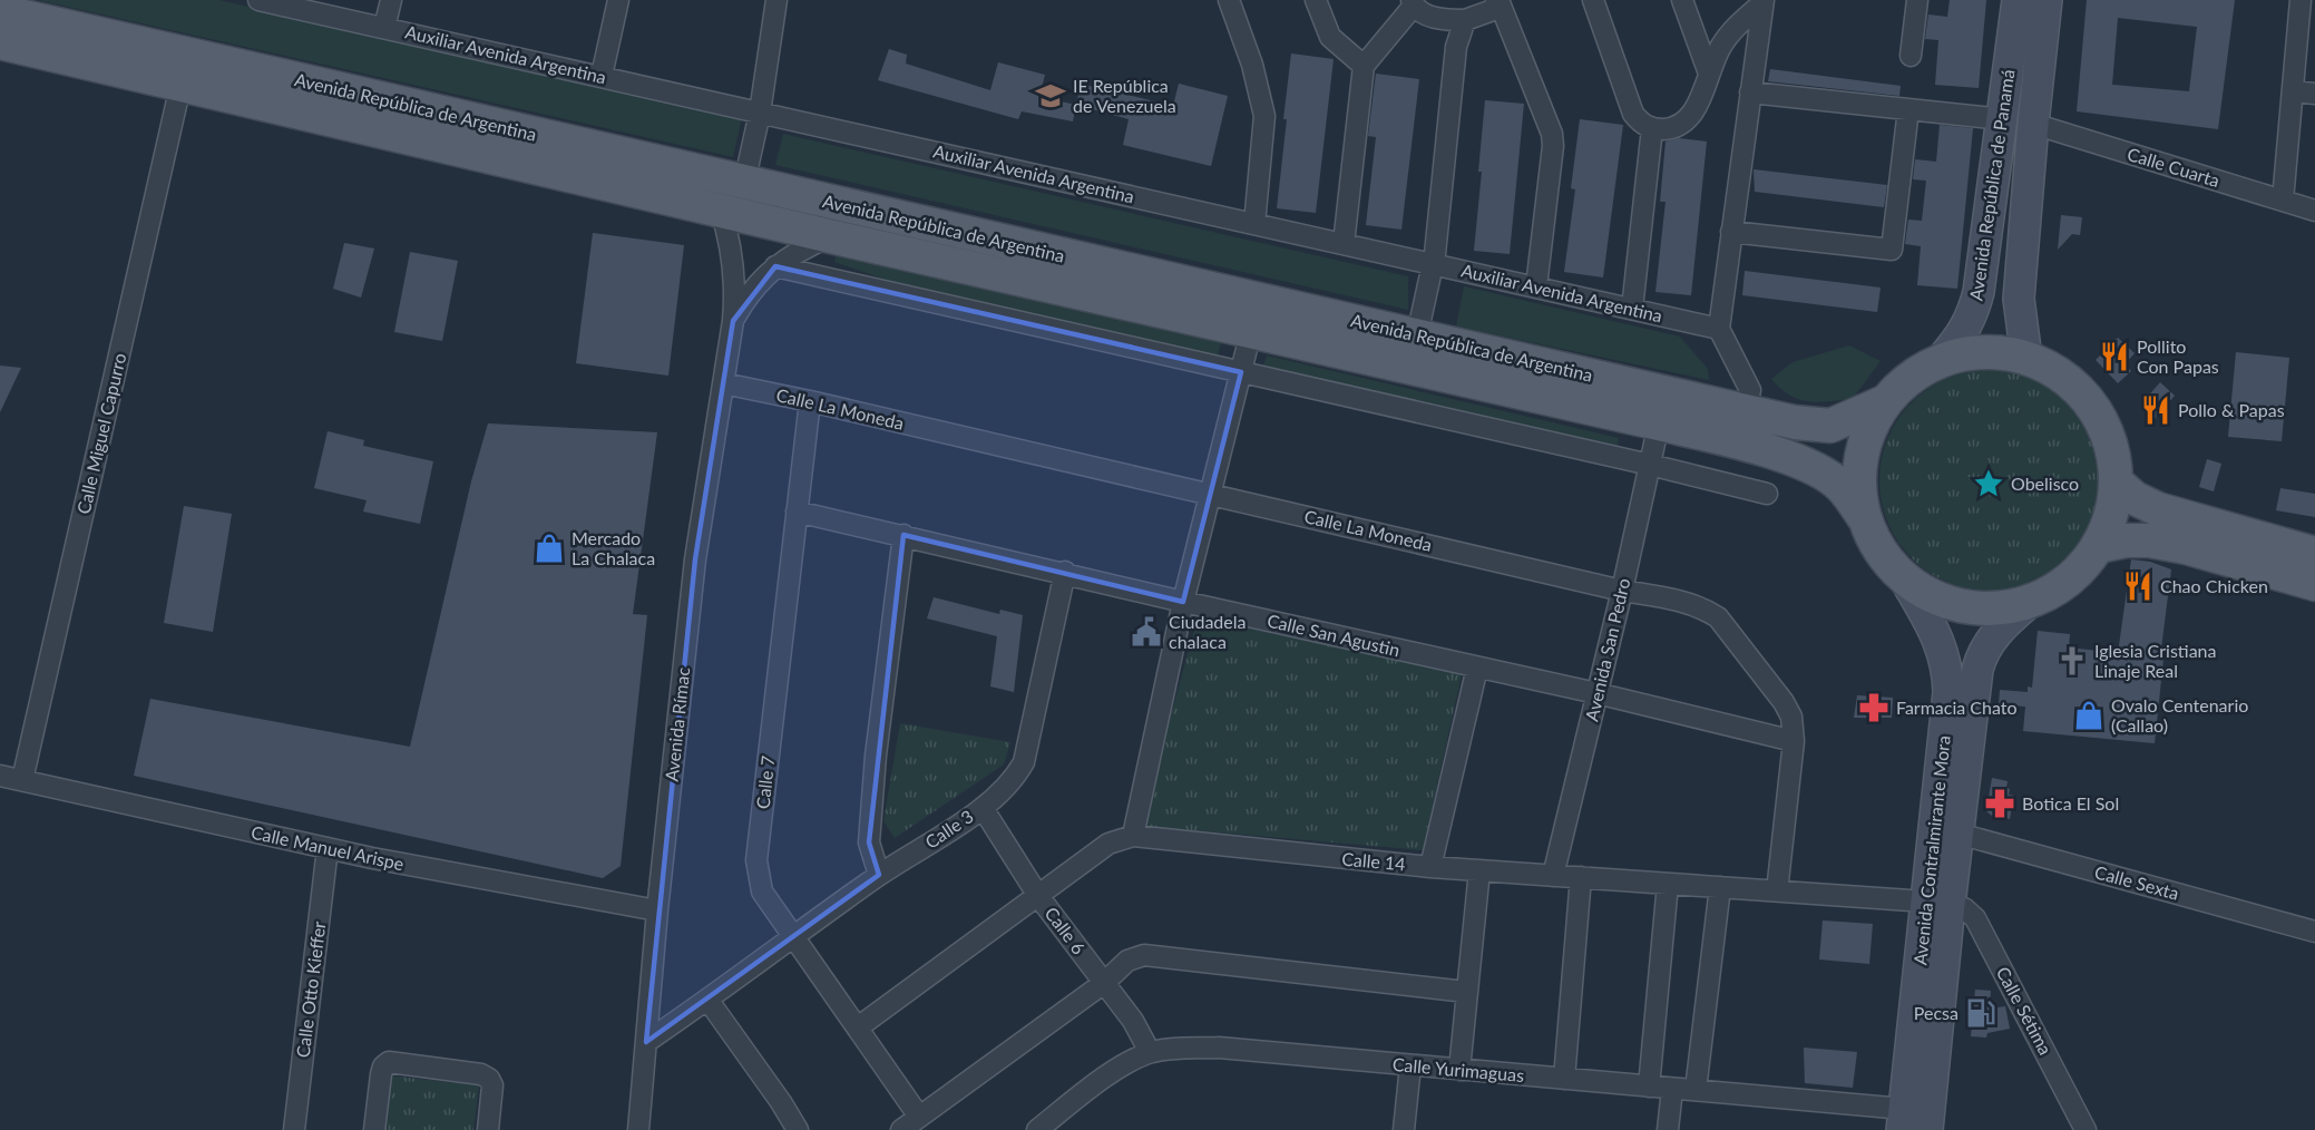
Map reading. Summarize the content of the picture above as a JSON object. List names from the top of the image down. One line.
{"streets":{"main road":["Avenida República de Argentina","Avenida República de Panamá","Avenida Contralmirante Mora"],"street":["Auxiliar Avenida Argentina","Calle Cuarta","Calle La Moneda","Calle Miguel Capurro","Calle San Agustin","Avenida San Pedro","Avenida Rímac","Calle 7","Calle 3","Calle Manuel Arispe","Calle 14","Calle Sexta","Calle 6","Calle Otto Kieffer","Calle Sétima","Calle Yurimaguas"]},"crossings":[["Avenida República de Argentina","Calle Miguel Capurro"],["Avenida República de Argentina","Avenida San Pedro"],["Avenida República de Argentina","Avenida Rímac"],["Calle Cuarta","Avenida República de Panamá"],["Calle La Moneda","Calle San Agustin"],["Calle La Moneda","Avenida San Pedro"],["Calle La Moneda","Avenida Rímac"],["Calle La Moneda","Calle 7"],["Calle La Moneda","Calle 14"],["Calle Miguel Capurro","Calle Manuel Arispe"],["Calle San Agustin","Avenida San Pedro"],["Calle San Agustin","Calle 7"],["Calle San Agustin","Calle 3"],["Avenida San Pedro","Calle 14"],["Avenida Rímac","Calle 3"],["Avenida Rímac","Calle Manuel Arispe"],["Calle 7","Calle 3"],["Calle 7","Calle 14"],["Calle 3","Calle 6"],["Calle Manuel Arispe","Calle Otto Kieffer"],["Avenida Contralmirante Mora","Calle 14"],["Avenida Contralmirante Mora","Calle Sexta"],["Avenida Contralmirante Mora","Calle Sétima"],["Avenida Contralmirante Mora","Calle Yurimaguas"],["Calle 14","Calle 6"],["Calle 14","Calle Sétima"],["Calle 6","Calle Yurimaguas"]],"places":{"school or university":["IE República de Venezuela"],"restaurant":["Pollito Con Papas","Pollo & Papas","Chao Chicken"],"place":["Obelisco"],"shop":["Mercado La Chalaca","Ovalo Centenario (Callao)"],"public building":["Ciudadela chalaca"],"church":["Iglesia Cristiana Linaje Real"],"pharmacy":["Farmacia Chato","Botica El Sol"],"fuel station":["Pecsa"]}}
